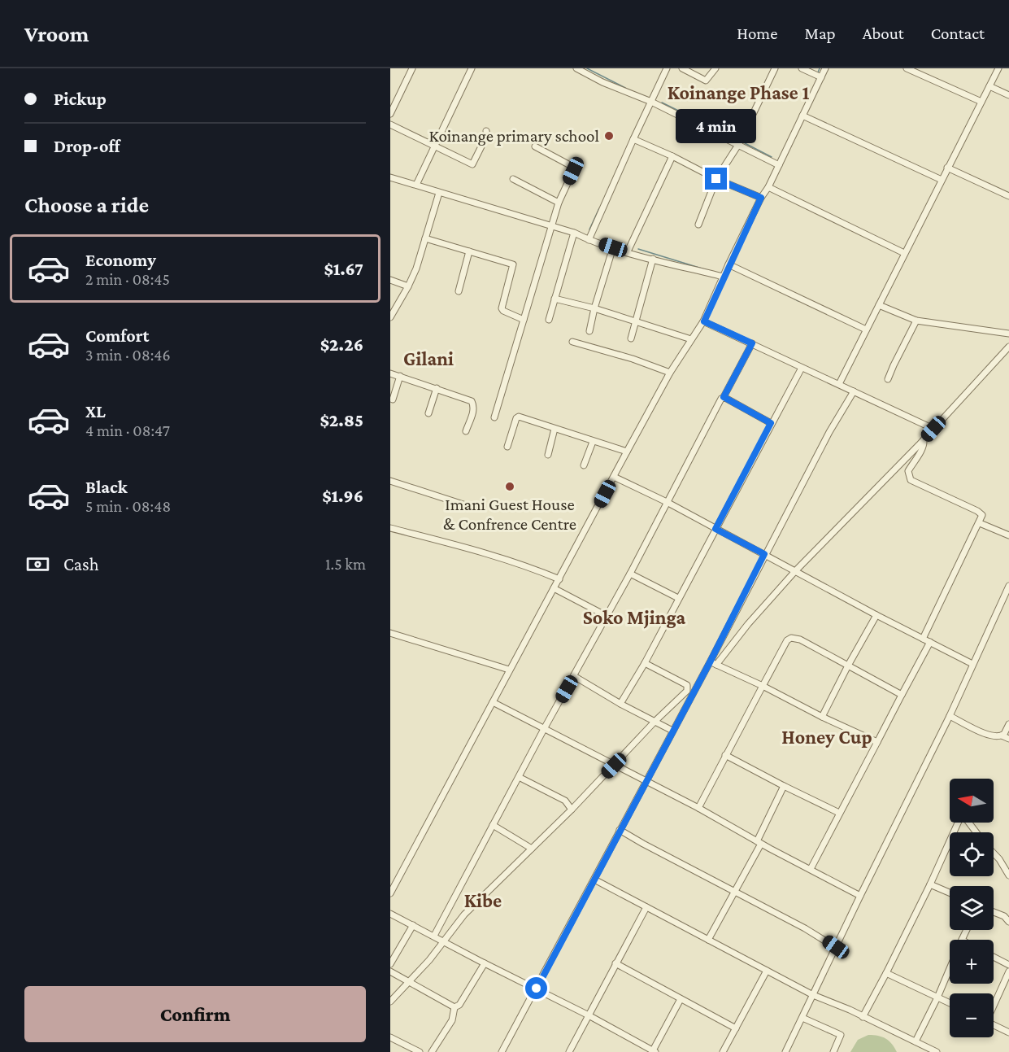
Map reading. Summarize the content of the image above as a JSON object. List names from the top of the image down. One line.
{"districts":["Koinange Phase 1","Gilani","Soko Mjinga","Honey Cup","Kibe"],"places":["Koinange primary school","Imani Guest House & Confrence Centre"],"north":"left","page":{"header":"Vroom","nav":["Home","Map","About","Contact"],"banner":["Pickup","Drop-off"],"bubble":"4 min","heading":"Choose a ride","list":[{"name":"Economy","note":"2 min · 08:45","value":"$1.67"},{"name":"Comfort","note":"3 min · 08:46","value":"$2.26"},{"name":"XL","note":"4 min · 08:47","value":"$2.85"},{"name":"Black","note":"5 min · 08:48","value":"$1.96"}],"pay":["Cash","1.5 km"],"map_buttons":["+","−"],"buttons":"Confirm"}}
